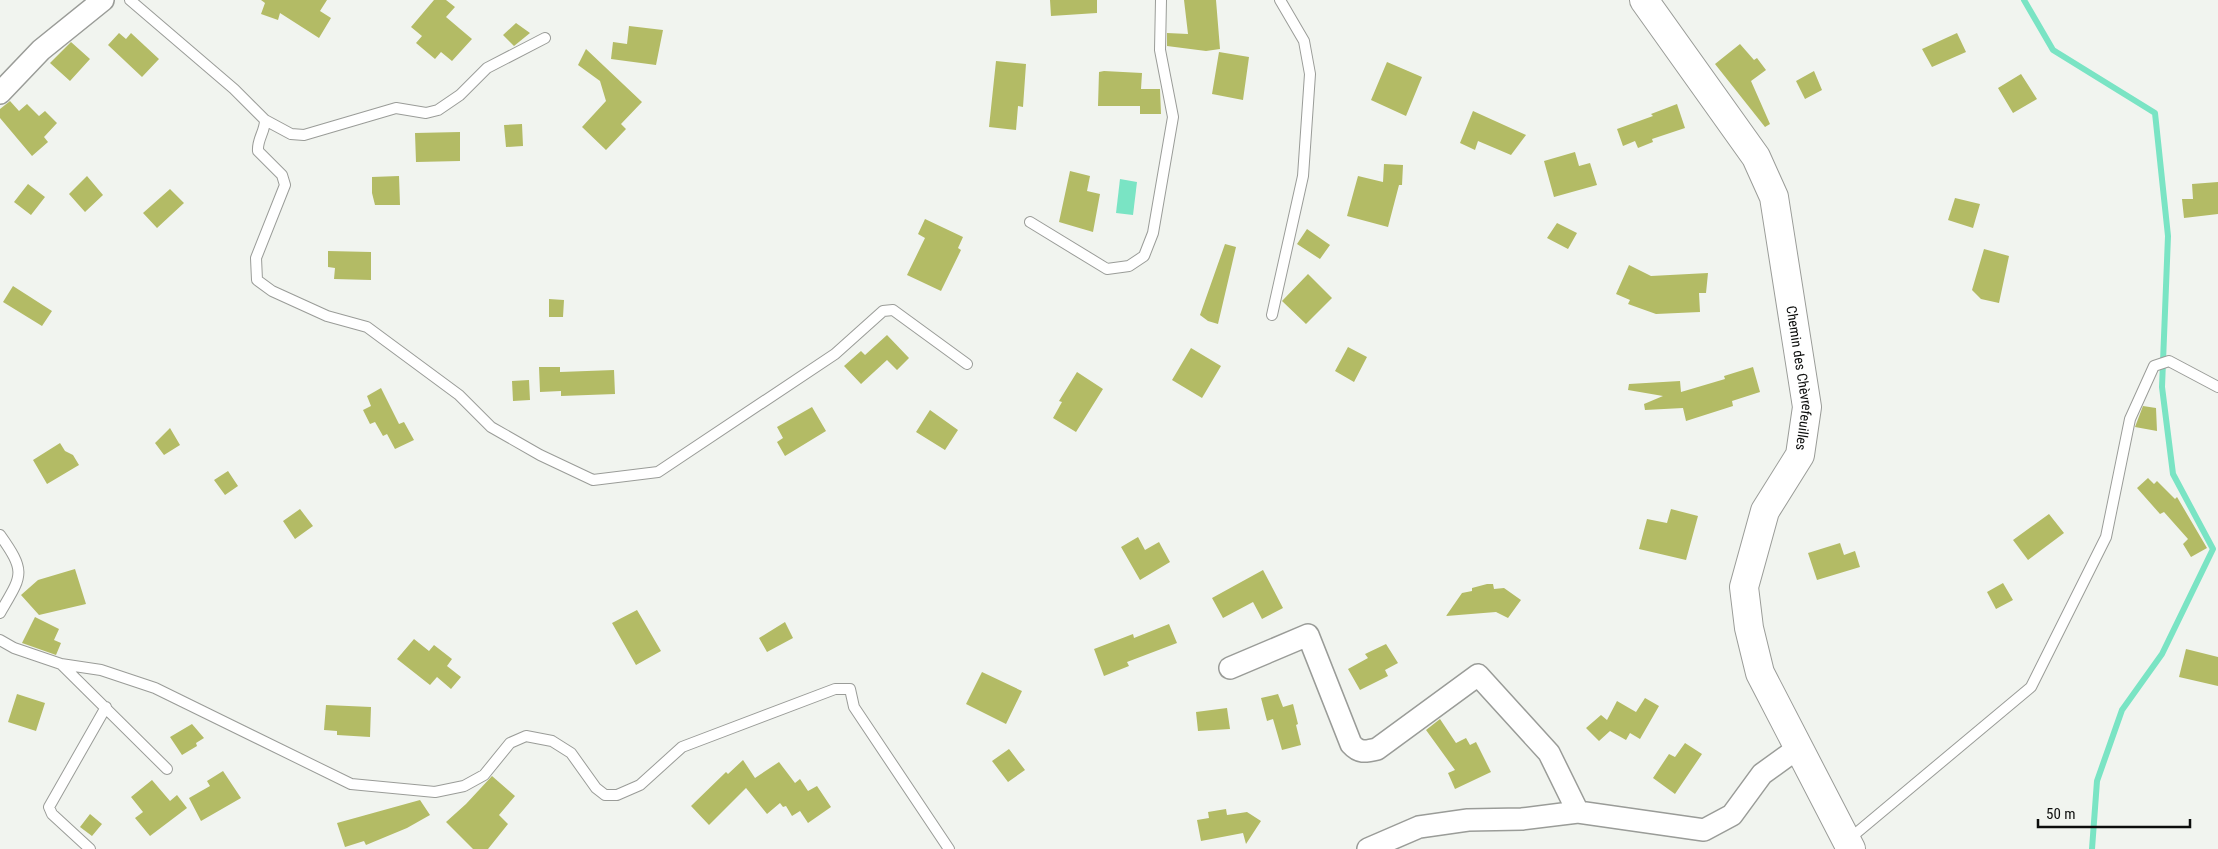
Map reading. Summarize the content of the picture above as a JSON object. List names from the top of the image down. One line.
{"streets":{"street":["Chemin des Chèvrefeuilles"]},"scale_bar":"50 m"}
